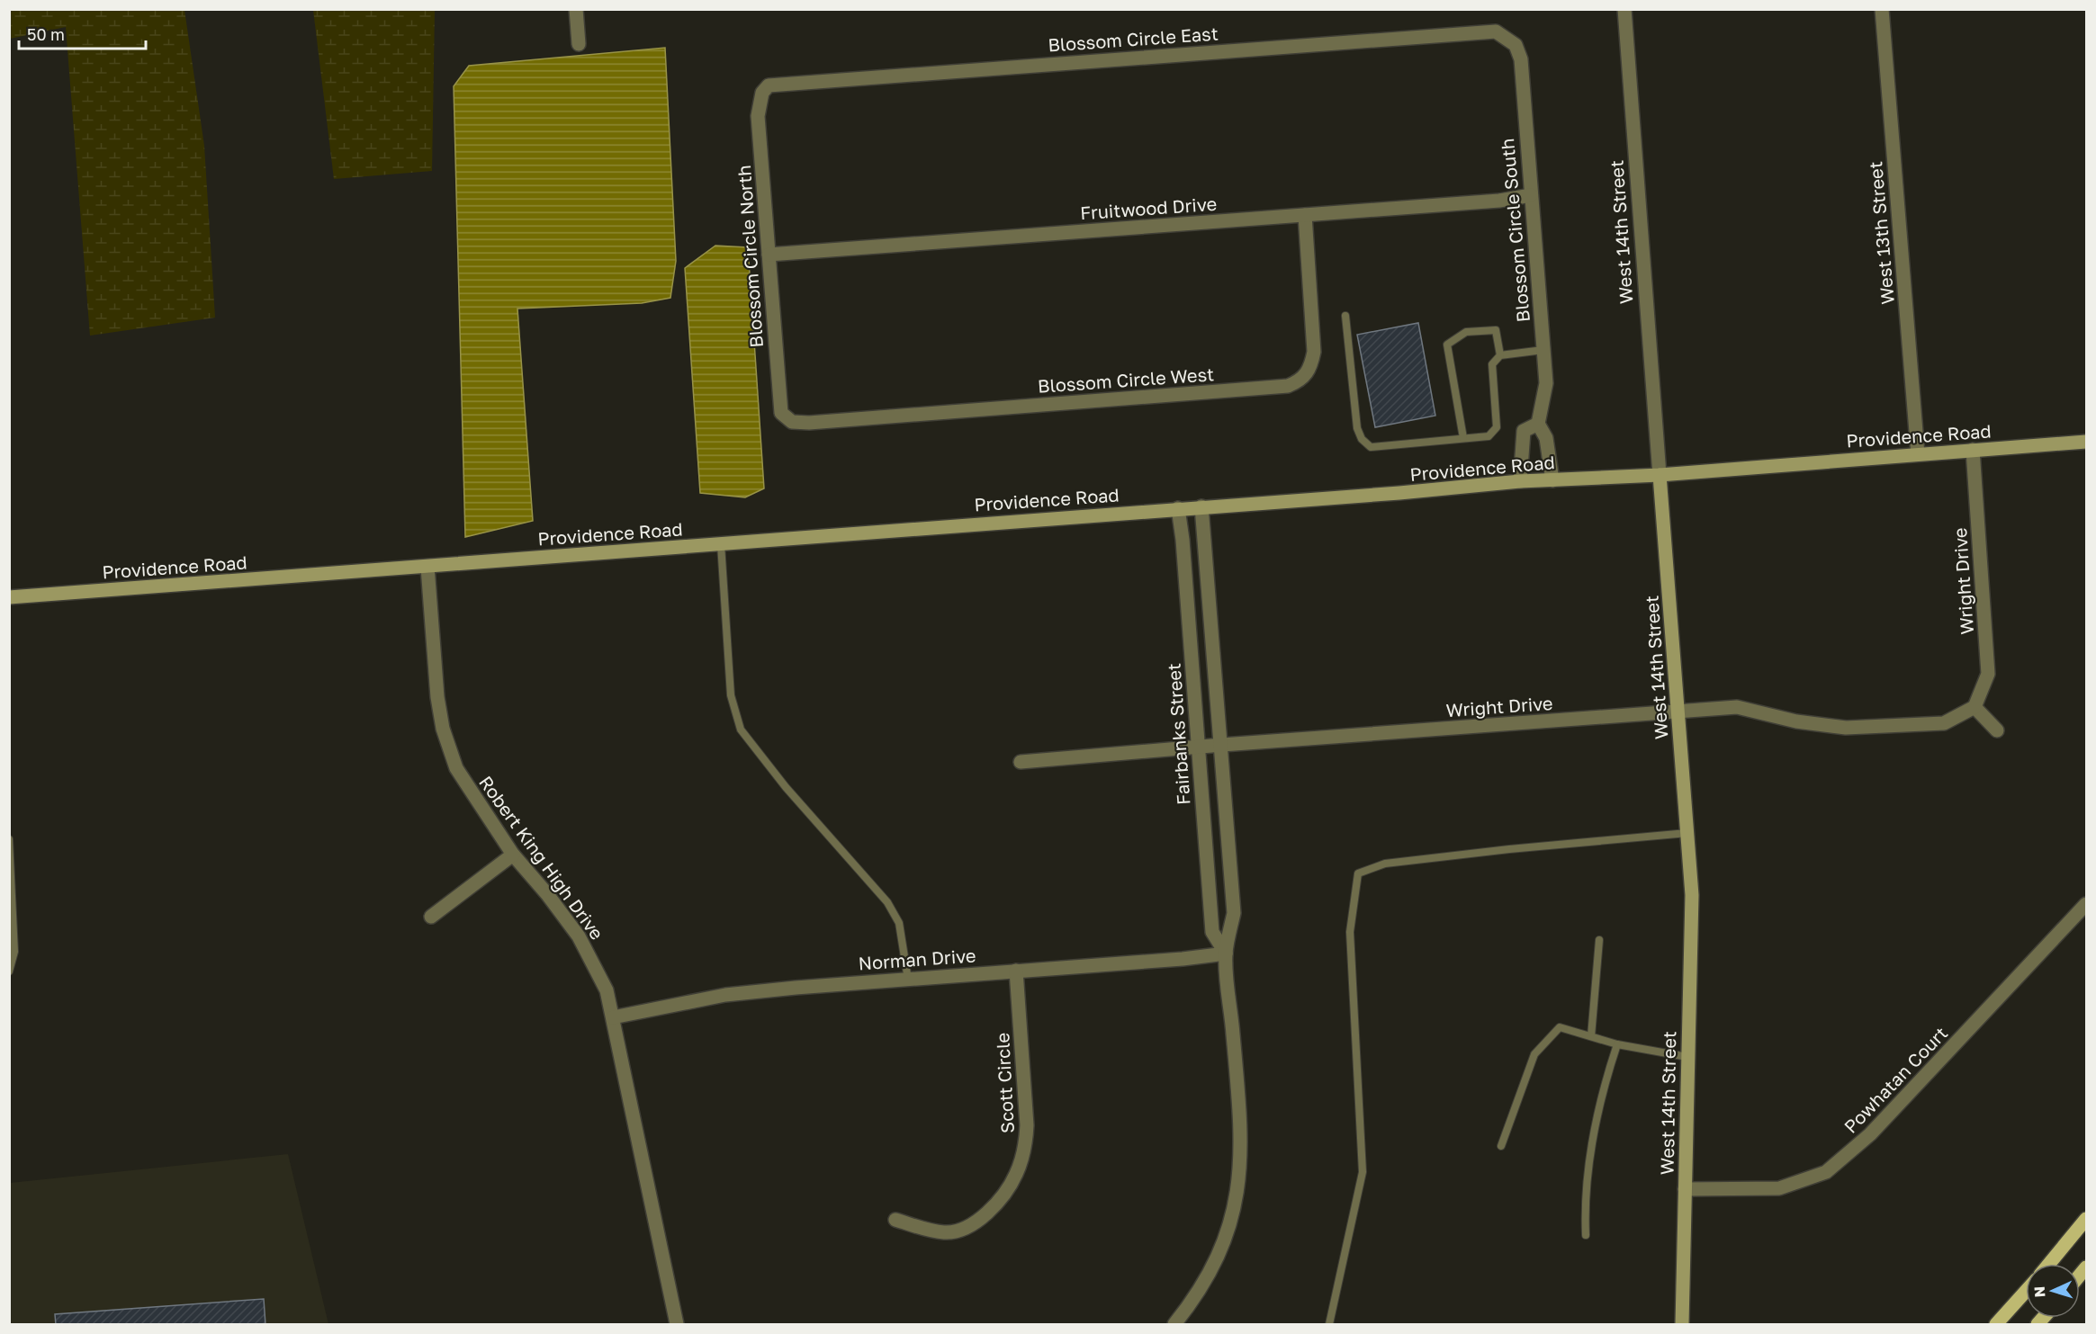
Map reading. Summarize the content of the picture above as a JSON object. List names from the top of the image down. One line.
{"streets":{"street":["Blossom Circle East","Fruitwood Drive","Blossom Circle South","West 14th Street","West 13th Street","Blossom Circle North","Blossom Circle West","Providence Road","Wright Drive","Fairbanks Street","Robert King High Drive","Norman Drive","Powhatan Court","Scott Circle"]},"crossings":[["Blossom Circle East","Blossom Circle South"],["Blossom Circle East","Blossom Circle North"],["Fruitwood Drive","Blossom Circle South"],["Fruitwood Drive","Blossom Circle North"],["Fruitwood Drive","Blossom Circle West"],["Blossom Circle South","Providence Road"],["West 14th Street","Providence Road"],["West 14th Street","Wright Drive"],["West 14th Street","Powhatan Court"],["West 13th Street","Providence Road"],["Blossom Circle North","Blossom Circle West"],["Providence Road","Wright Drive"],["Providence Road","Fairbanks Street"],["Providence Road","Robert King High Drive"],["Wright Drive","Fairbanks Street"],["Fairbanks Street","Norman Drive"],["Robert King High Drive","Norman Drive"],["Norman Drive","Scott Circle"]],"scale_bar":"50 m","north":"left"}
